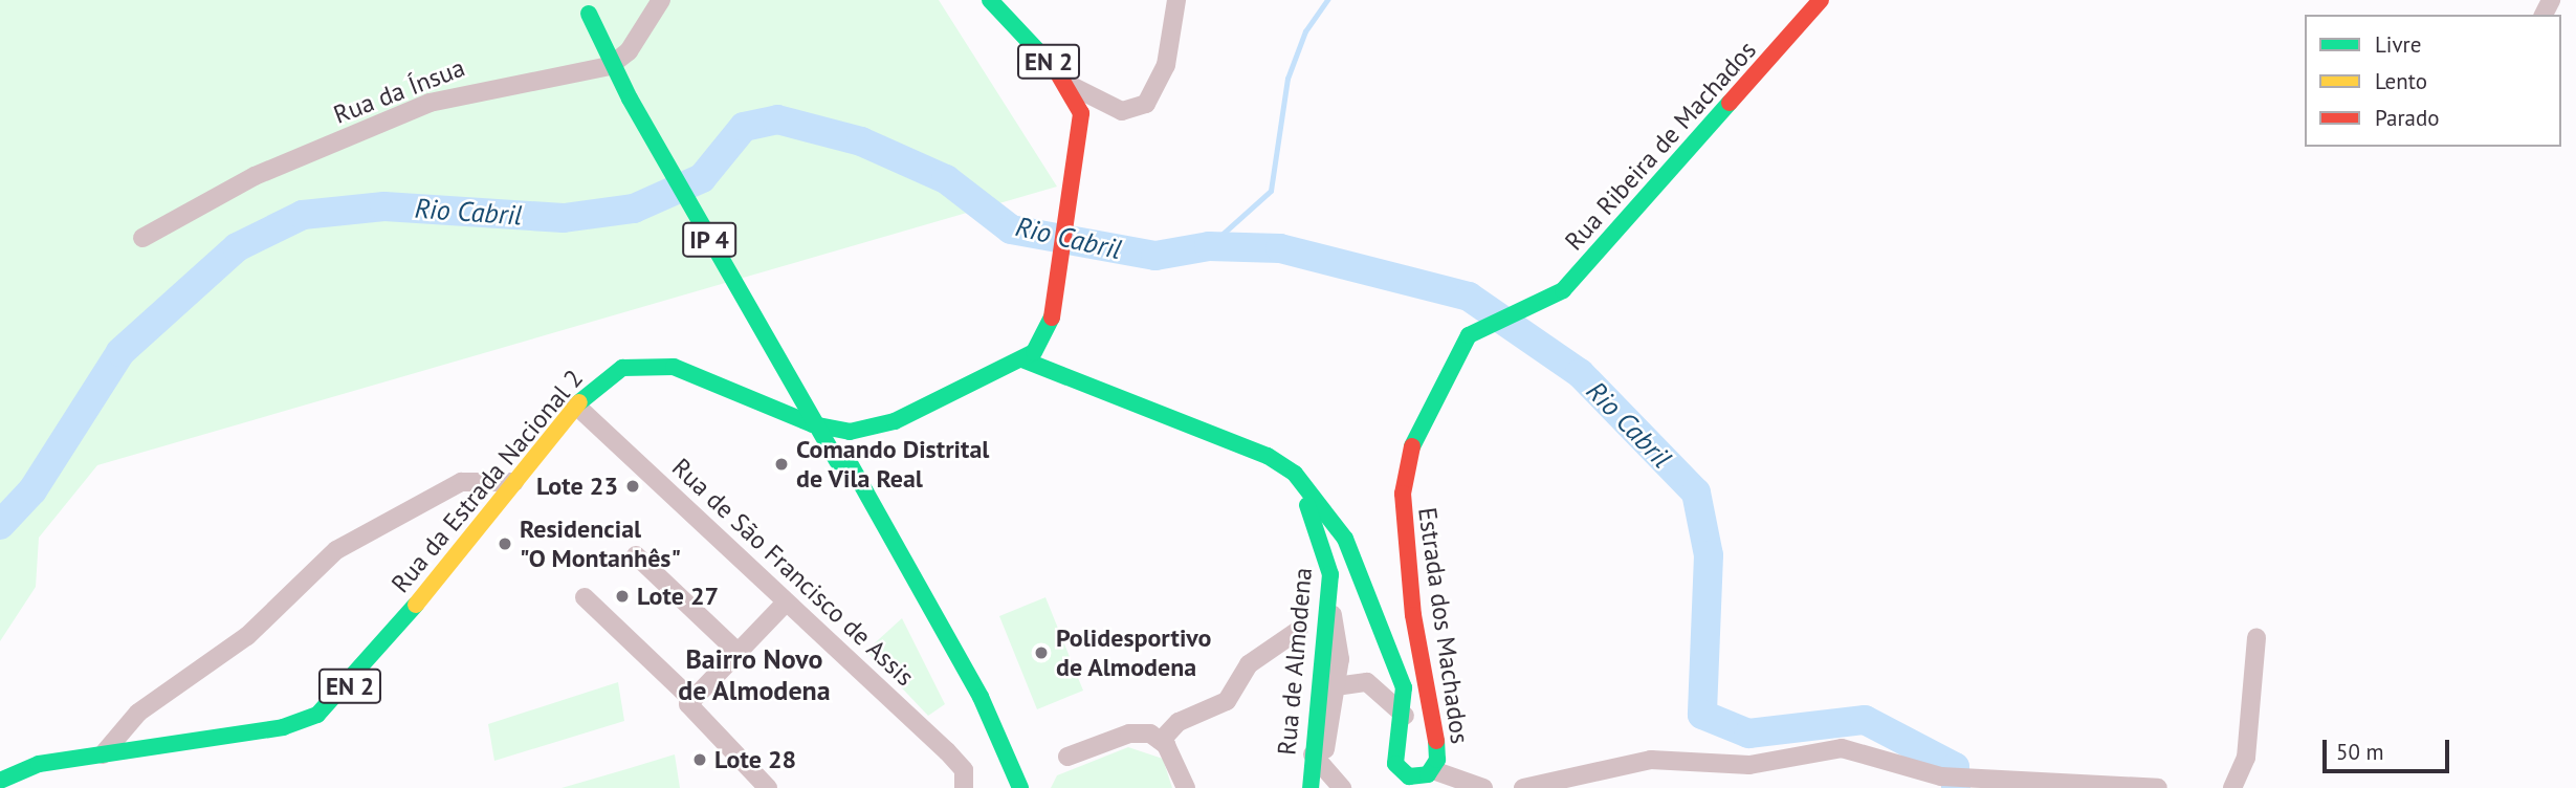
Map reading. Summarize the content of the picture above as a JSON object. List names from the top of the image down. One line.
{"streets":{"main road":["EN 2","Rua Ribeira de Machados","IP 4","Rua da Estrada Nacional 2","Estrada dos Machados","Rua de Almodena"],"street":["Rua da Ínsua","Rua de São Francisco de Assis"]},"crossings":[["EN 2","Rua da Estrada Nacional 2"],["Rua Ribeira de Machados","Estrada dos Machados"],["Rua da Estrada Nacional 2","Rua de São Francisco de Assis"],["Rua da Estrada Nacional 2","Estrada dos Machados"],["Estrada dos Machados","Rua de Almodena"]],"districts":["Bairro Novo de Almodena"],"water":["Rio Cabril"],"places":["Comando Distrital de Vila Real","Lote 23","Residencial \"O Montanhês\"","Lote 27","Polidesportivo de Almodena","Lote 28"],"legend":["Livre","Lento","Parado"],"scale_bar":"50 m"}
